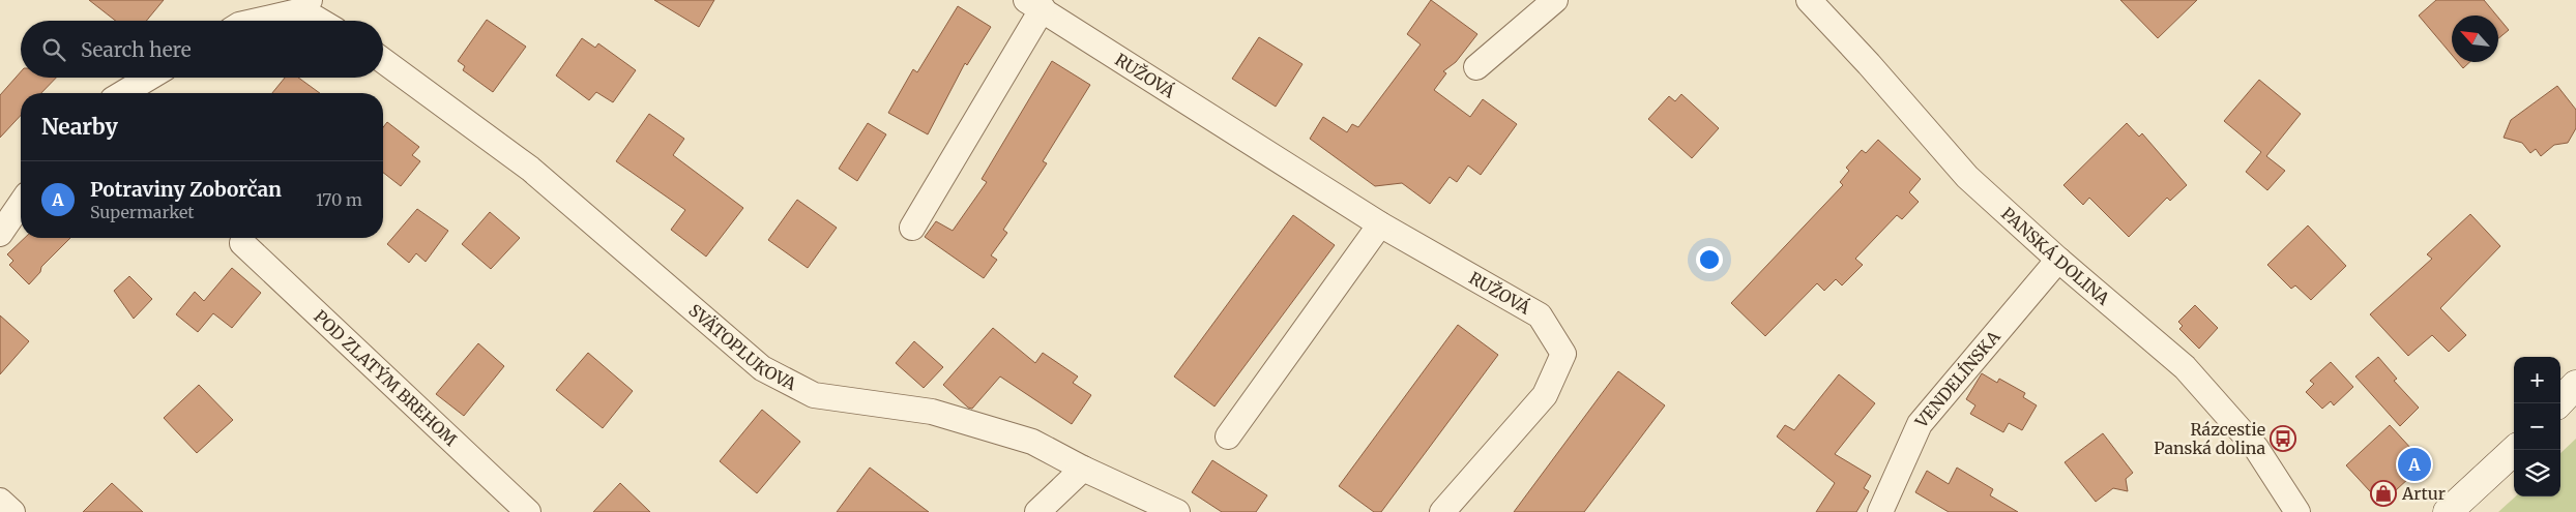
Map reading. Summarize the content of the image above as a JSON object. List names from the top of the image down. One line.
{"streets":{"street":["RUŽOVÁ","PANSKÁ DOLINA","SVÄTOPLUKOVA","POD ZLATÝM BREHOM","VENDELÍNSKA"]},"crossings":[["PANSKÁ DOLINA","VENDELÍNSKA"]],"places":{"bus stop":["Rázcestie Panská dolina"],"shop":["Artur"]},"north":"top left","page":{"search":"Search here","heading":"Nearby","list":[{"mark":"A","name":"Potraviny Zoborčan","note":"Supermarket","value":"170 m"}],"map_buttons":["+","−"],"pins":"A"}}
